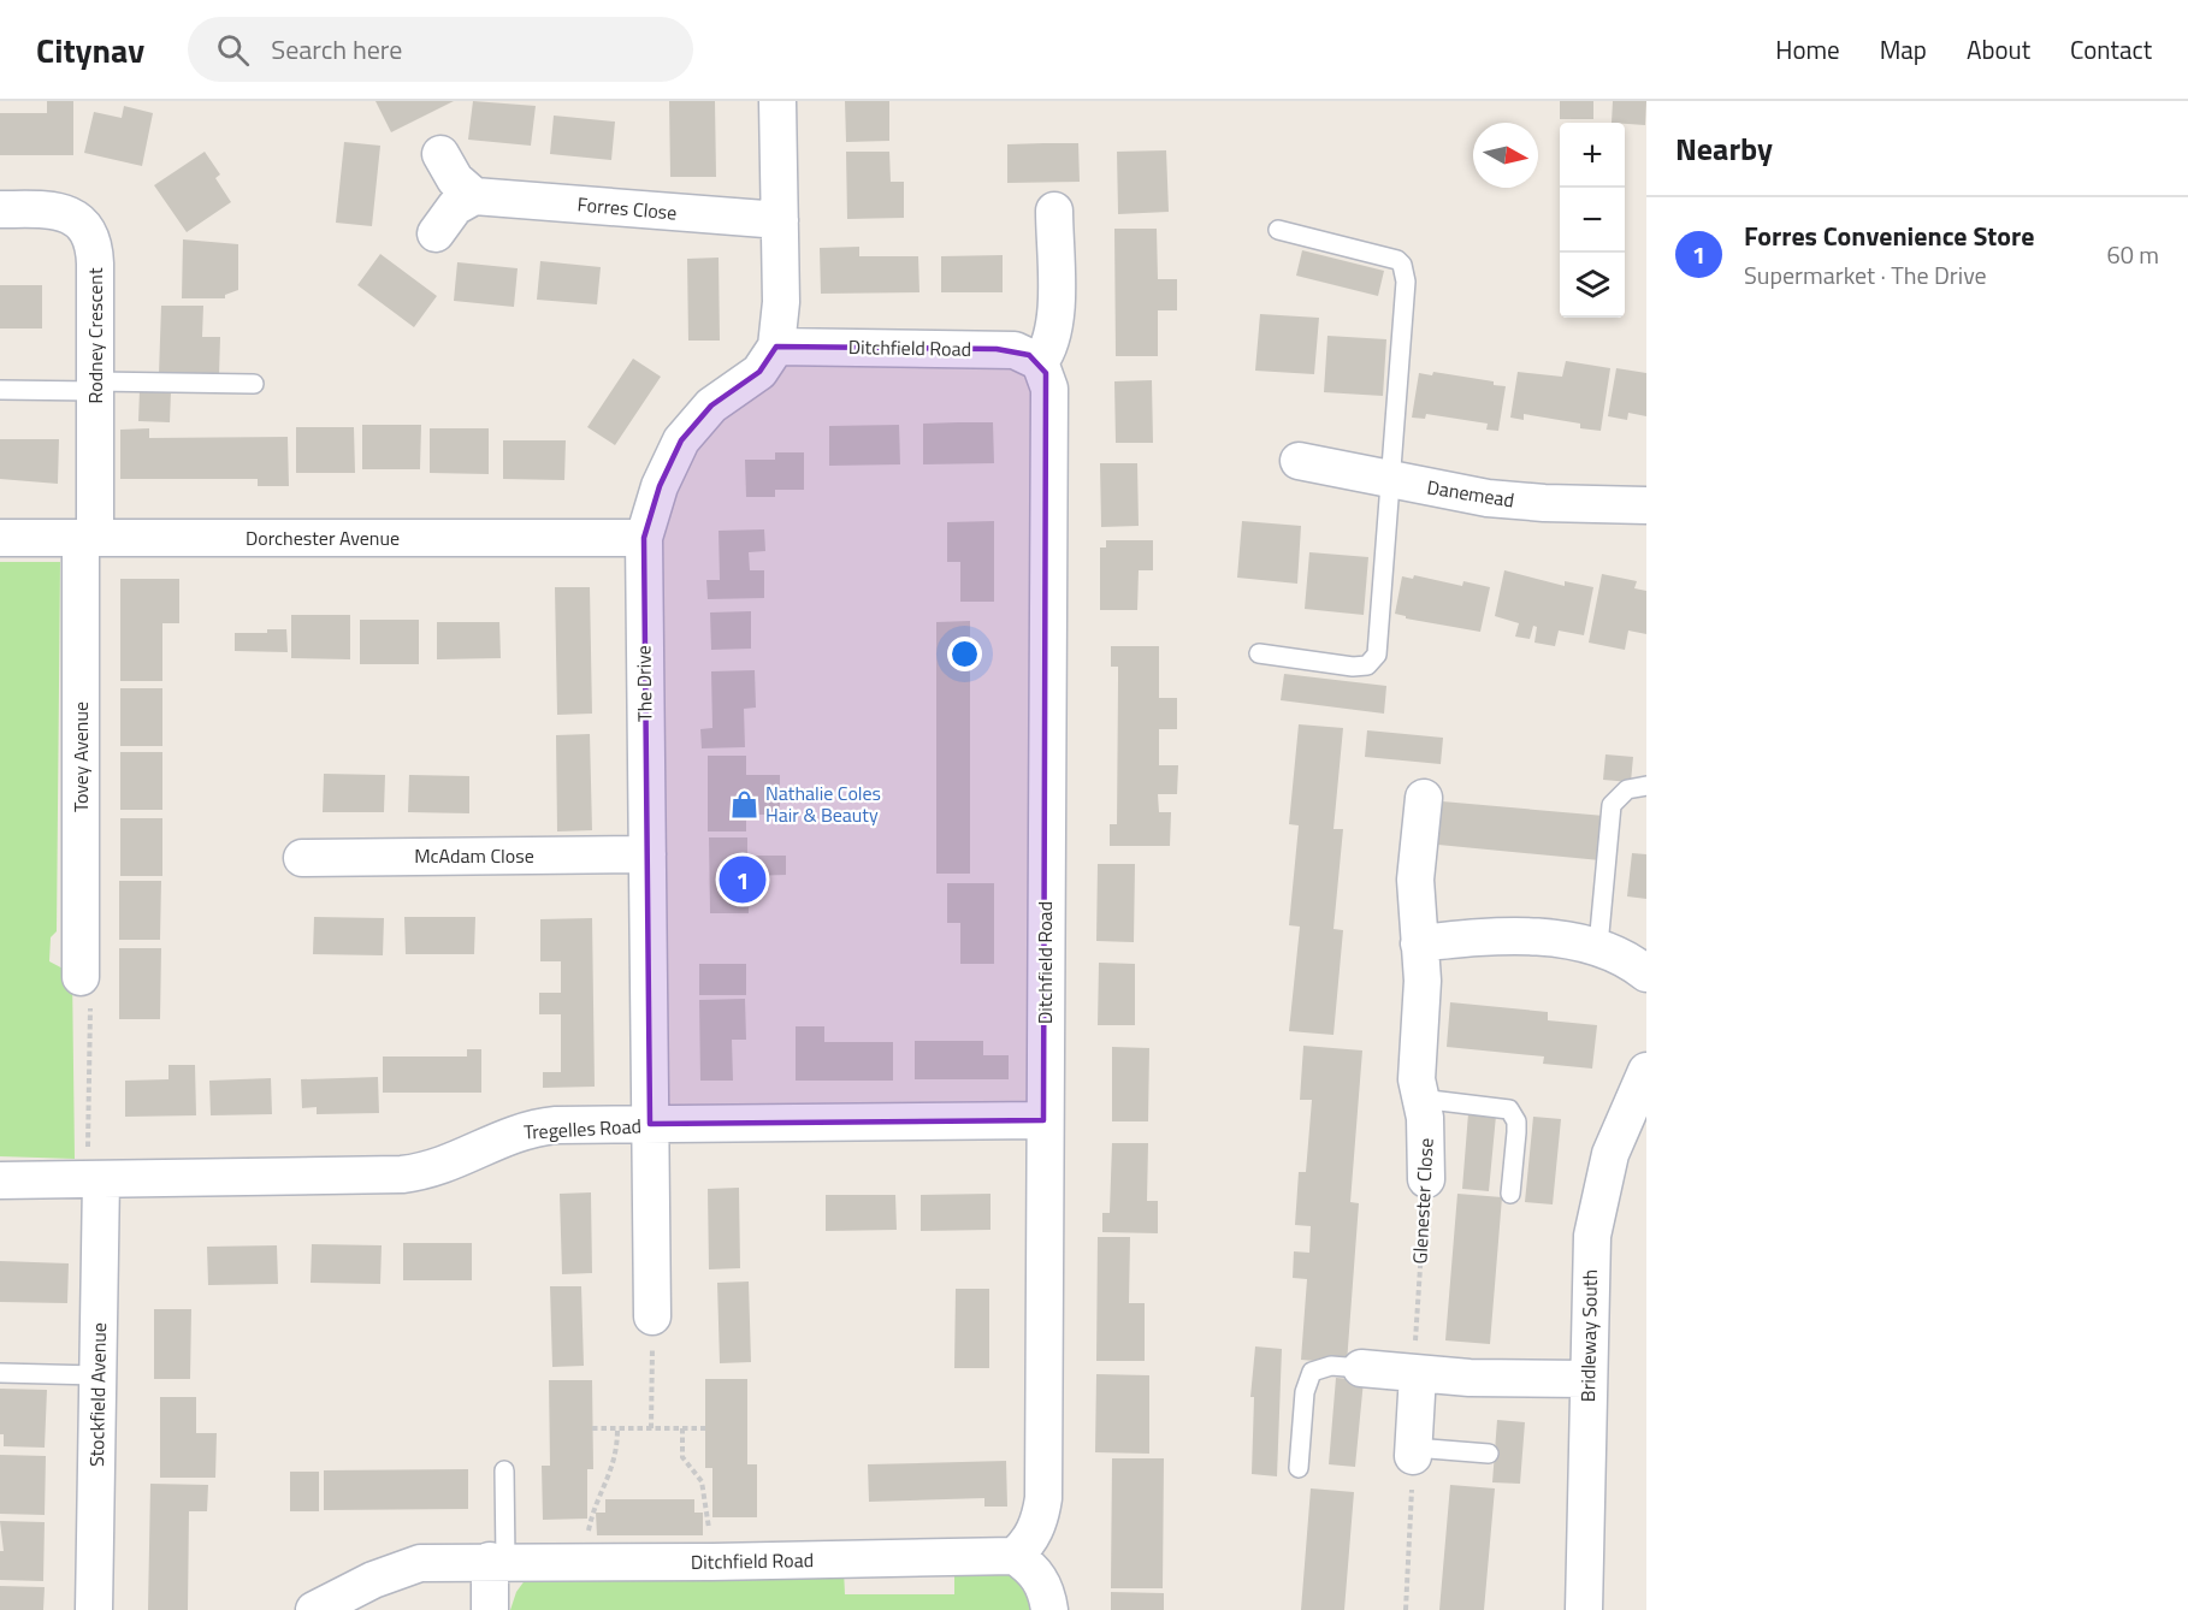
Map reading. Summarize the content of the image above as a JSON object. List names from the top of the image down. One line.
{"streets":{"street":["Forres Close","Rodney Crescent","Ditchfield Road","Danemead","Dorchester Avenue","The Drive","Tovey Avenue","McAdam Close","Tregelles Road","Glenester Close","Bridleway South","Stockfield Avenue"]},"crossings":[["Forres Close","The Drive"],["Rodney Crescent","Dorchester Avenue"],["Rodney Crescent","Tovey Avenue"],["Ditchfield Road","The Drive"],["Ditchfield Road","Tregelles Road"],["Dorchester Avenue","The Drive"],["Dorchester Avenue","Tovey Avenue"],["The Drive","McAdam Close"],["The Drive","Tregelles Road"],["Tregelles Road","Stockfield Avenue"]],"places":{"shop":["Nathalie Coles Hair & Beauty"]},"north":"right","page":{"header":"Citynav","search":"Search here","nav":["Home","Map","About","Contact"],"heading":"Nearby","map_buttons":["+","−"],"list":[{"mark":"1","name":"Forres Convenience Store","note":"Supermarket · The Drive","value":"60 m"}],"pins":"1"}}
